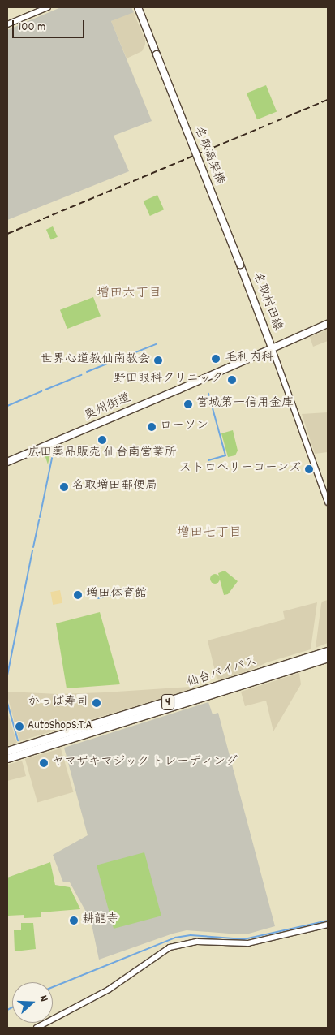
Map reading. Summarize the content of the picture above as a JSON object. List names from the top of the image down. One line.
{"streets":{"highway":["仙台バイパス","4"],"main road":["名取高架橋","名取村田線","奥州街道"]},"crossings":[["名取高架橋","名取村田線"],["名取村田線","奥州街道"]],"districts":["増田六丁目","増田七丁目"],"places":["毛利内科","世界心道教仙南教会","野田眼科クリニック","宮城第一信用金庫","ローソン","広田薬品販売 仙台南営業所","ストロベリーコーンズ","名取増田郵便局","増田体育館","かっぱ寿司","AutoShopS.T.A","ヤマザキマジック トレーディング","耕龍寺"],"scale_bar":"100 m","north":"right"}
